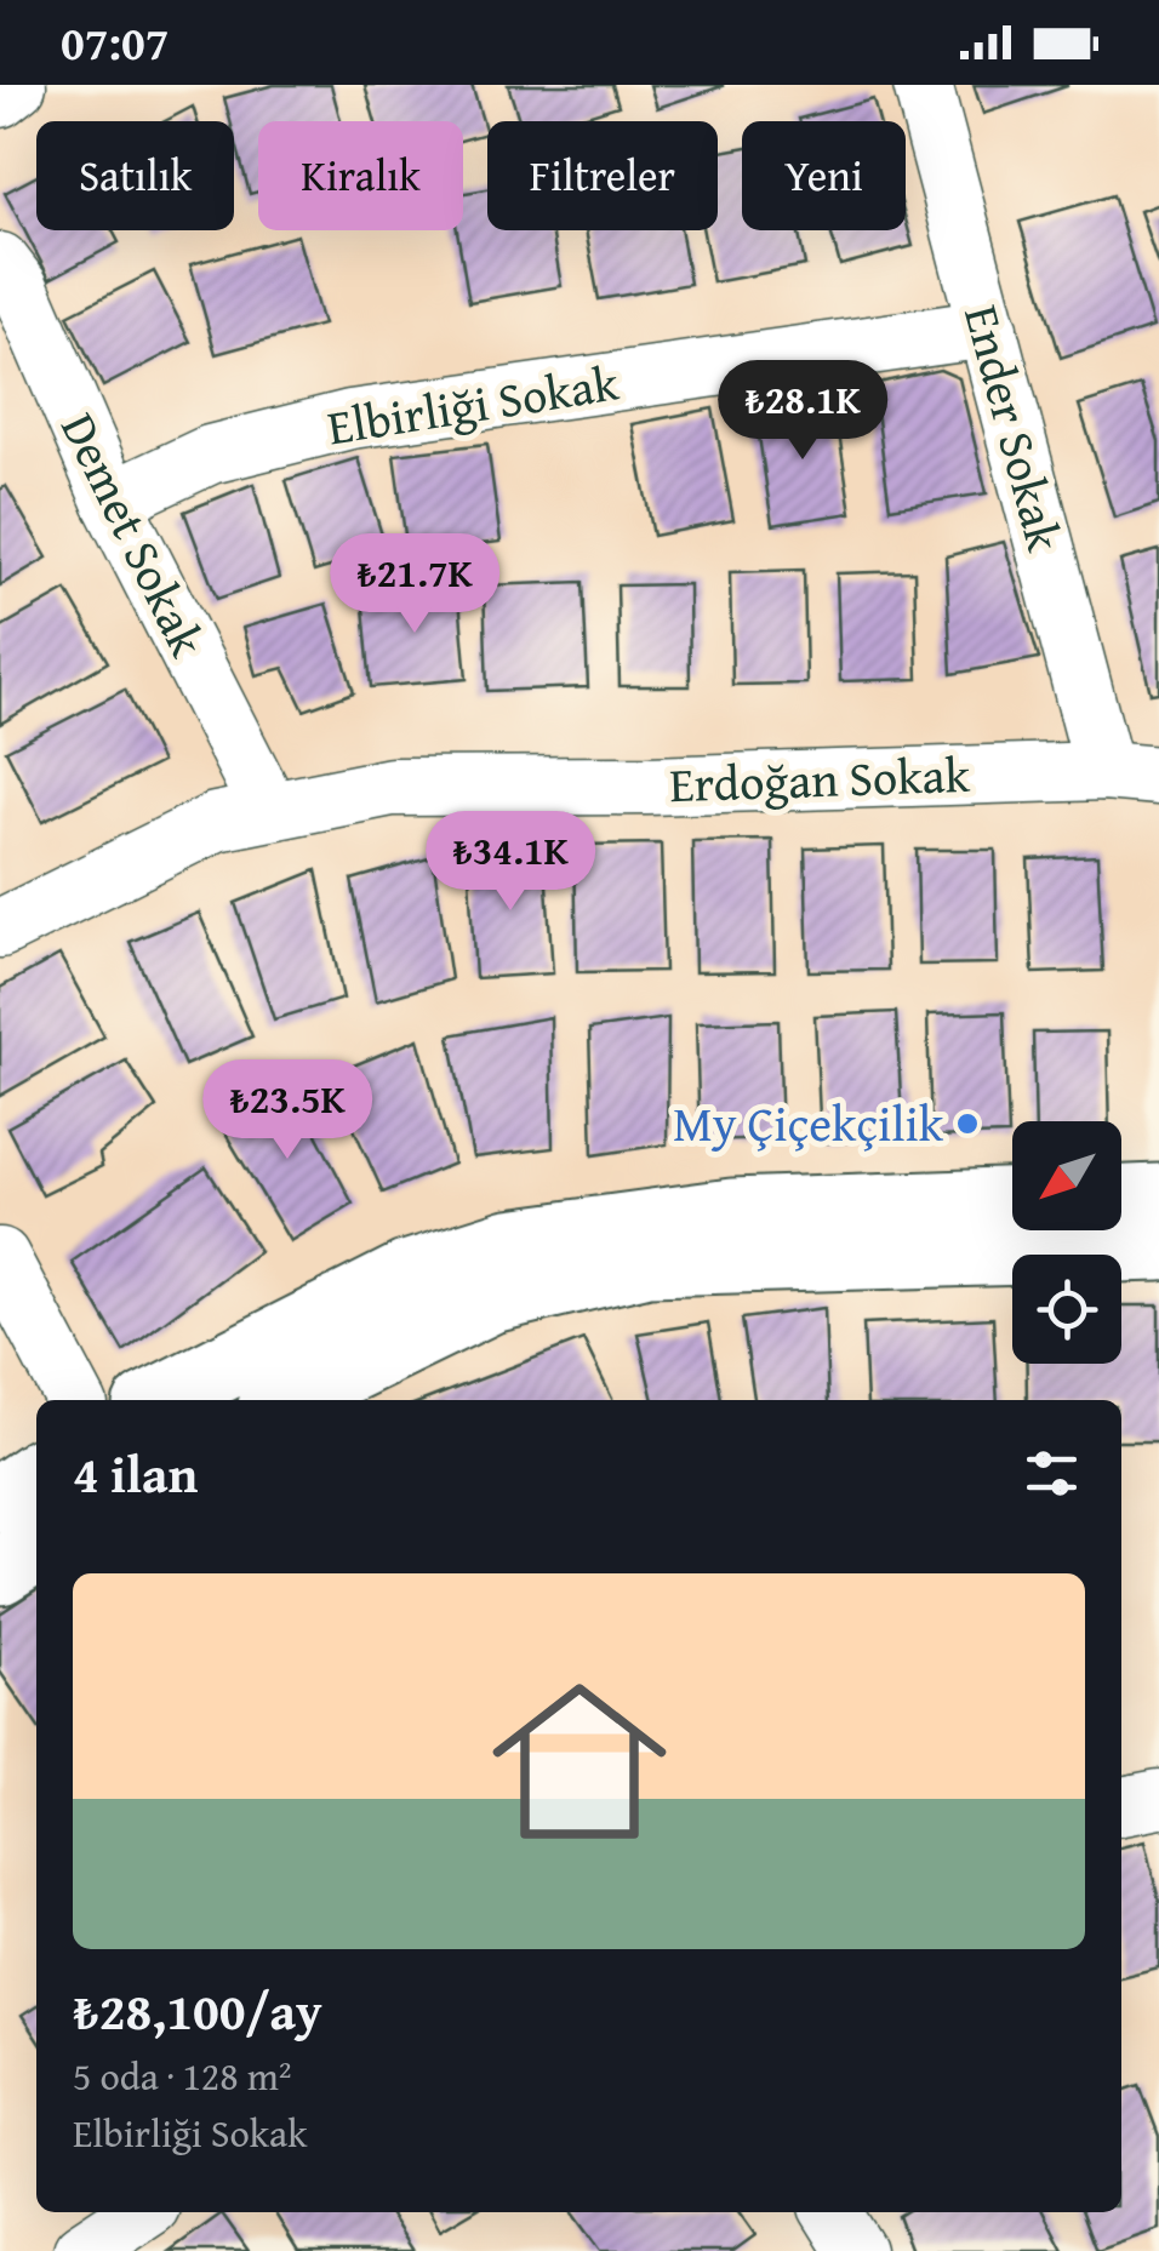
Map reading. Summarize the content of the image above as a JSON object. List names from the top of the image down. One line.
{"streets":{"street":["Elbirliği Sokak","Ender Sokak","Demet Sokak","Erdoğan Sokak"]},"crossings":[["Elbirliği Sokak","Ender Sokak"],["Elbirliği Sokak","Demet Sokak"],["Ender Sokak","Erdoğan Sokak"],["Demet Sokak","Erdoğan Sokak"]],"places":["My Çiçekçilik"],"north":"bottom left","page":{"status":"07:07","chip":["Satılık","Kiralık","Filtreler","Yeni"],"price":["₺28.1K","₺21.7K","₺34.1K","₺23.5K"],"heading":"4 ilan","list":[{"name":"₺28,100/ay","note":"5 oda · 128 m² · Elbirliği Sokak"}]}}
